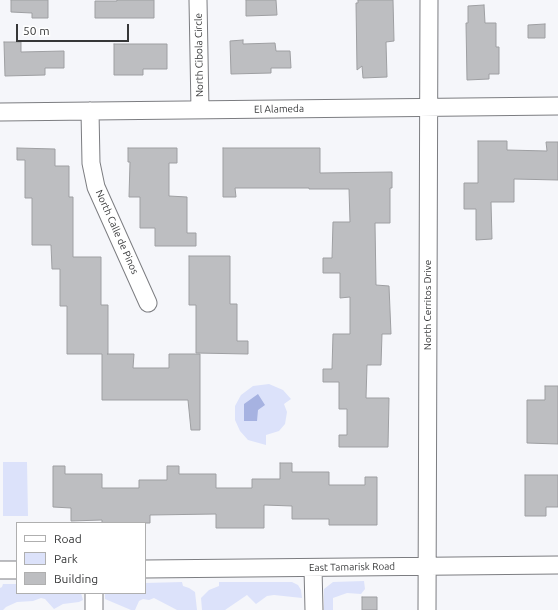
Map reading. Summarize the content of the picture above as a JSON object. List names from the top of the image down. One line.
{"streets":{"street":["North Cibola Circle","El Alameda","North Calle de Pinos","North Cerritos Drive","East Tamarisk Road"]},"crossings":[["North Cibola Circle","El Alameda"],["El Alameda","North Calle de Pinos"],["El Alameda","North Cerritos Drive"],["North Cerritos Drive","East Tamarisk Road"]],"legend":["Road","Park","Building"],"scale_bar":"50 m"}
